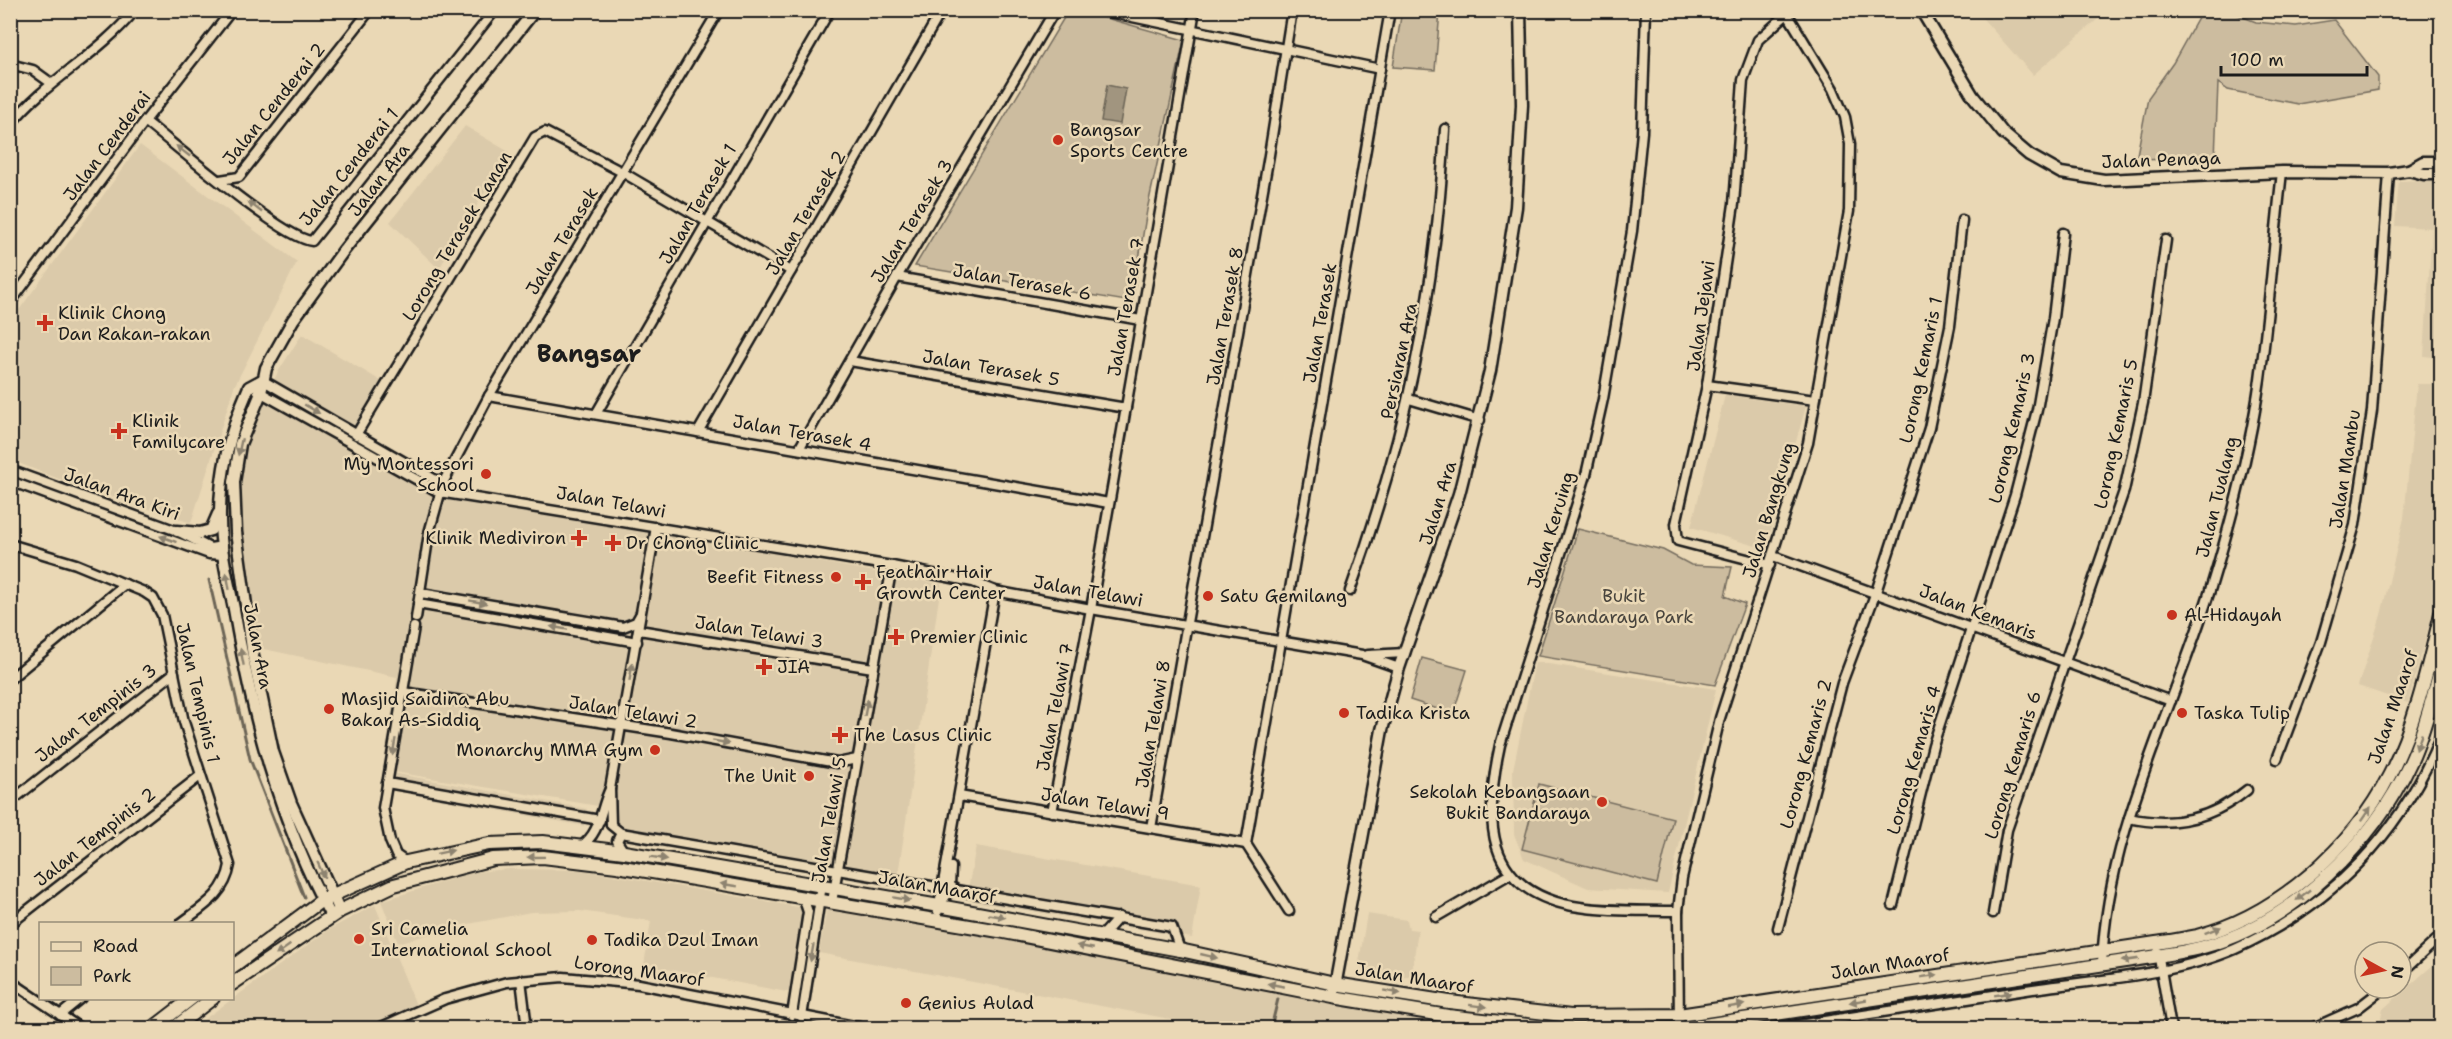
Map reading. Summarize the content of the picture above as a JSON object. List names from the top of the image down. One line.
{"streets":{"main road":["Jalan Maarof"],"street":["Jalan Cenderai 2","Jalan Cenderai","Jalan Penaga","Jalan Cenderai 1","Jalan Ara","Jalan Terasek 1","Jalan Terasek 2","Jalan Terasek 3","Lorong Terasek Kanan","Jalan Terasek","Jalan Terasek 6","Jalan Terasek 7","Jalan Terasek 8","Jalan Jejawi","Persiaran Ara","Jalan Terasek 5","Lorong Kemaris 1","Lorong Kemaris 3","Jalan Terasek 4","Lorong Kemaris 5","Jalan Mambu","Jalan Ara Kiri","Jalan Tualang","Jalan Telawi","Jalan Bangkung","Jalan Keruing","Jalan Kemaris","Jalan Telawi 3","Jalan Tempinis 1","Jalan Telawi 7","Jalan Telawi 2","Jalan Tempinis 3","Jalan Telawi 8","Lorong Kemaris 2","Lorong Kemaris 4","Lorong Kemaris 6","Jalan Telawi 9","Jalan Telawi 5","Jalan Tempinis 2","Lorong Maarof"]},"crossings":[["Jalan Cenderai 2","Jalan Cenderai 1"],["Jalan Cenderai","Jalan Cenderai 1"],["Jalan Penaga","Jalan Mambu"],["Jalan Penaga","Jalan Tualang"],["Jalan Ara","Jalan Ara Kiri"],["Jalan Ara","Jalan Telawi"],["Jalan Ara","Jalan Maarof"],["Jalan Terasek 1","Jalan Terasek 4"],["Jalan Terasek 2","Jalan Terasek 4"],["Jalan Terasek 3","Jalan Terasek 6"],["Jalan Terasek 3","Jalan Terasek 5"],["Jalan Terasek 3","Jalan Terasek 4"],["Lorong Terasek Kanan","Jalan Terasek"],["Lorong Terasek Kanan","Jalan Telawi"],["Jalan Terasek","Jalan Terasek 4"],["Jalan Terasek","Jalan Telawi"],["Jalan Terasek 6","Jalan Terasek 7"],["Jalan Terasek 7","Jalan Terasek 5"],["Jalan Terasek 7","Jalan Terasek 4"],["Jalan Terasek 7","Jalan Telawi"],["Jalan Terasek 7","Jalan Telawi 7"],["Jalan Terasek 8","Jalan Telawi"],["Jalan Terasek 8","Jalan Telawi 8"],["Jalan Jejawi","Jalan Bangkung"],["Lorong Kemaris 1","Jalan Kemaris"],["Lorong Kemaris 1","Lorong Kemaris 2"],["Lorong Kemaris 3","Jalan Kemaris"],["Lorong Kemaris 3","Lorong Kemaris 4"],["Lorong Kemaris 5","Jalan Kemaris"],["Lorong Kemaris 5","Lorong Kemaris 6"],["Jalan Tualang","Jalan Kemaris"],["Jalan Tualang","Jalan Maarof"],["Jalan Telawi","Jalan Telawi 7"],["Jalan Telawi","Jalan Telawi 8"],["Jalan Telawi","Jalan Telawi 5"],["Jalan Bangkung","Jalan Keruing"],["Jalan Bangkung","Jalan Kemaris"],["Jalan Bangkung","Jalan Maarof"],["Jalan Kemaris","Lorong Kemaris 2"],["Jalan Kemaris","Lorong Kemaris 4"],["Jalan Kemaris","Lorong Kemaris 6"],["Jalan Telawi 3","Jalan Telawi 5"],["Jalan Tempinis 1","Jalan Tempinis 3"],["Jalan Tempinis 1","Jalan Tempinis 2"],["Jalan Telawi 7","Jalan Telawi 9"],["Jalan Maarof","Jalan Telawi 5"],["Jalan Telawi 2","Jalan Telawi 5"],["Jalan Telawi 8","Jalan Telawi 9"],["Jalan Telawi 5","Lorong Maarof"]],"one_way":["Jalan Telawi 2"],"districts":["Bangsar"],"parks":["Bukit Bandaraya Park"],"places":{"other":["Bangsar Sports Centre","My Montessori School","Beefit Fitness","Satu Gemilang","Al-Hidayah","Masjid Saidina Abu Bakar As-Siddiq","Tadika Krista","Taska Tulip","Monarchy MMA Gym","The Unit","Sekolah Kebangsaan Bukit Bandaraya","Sri Camelia International School","Tadika Dzul Iman","Genius Aulad"],"health":["Klinik Chong Dan Rakan-rakan","Klinik Familycare","Klinik Mediviron","Dr Chong Clinic","Feathair Hair Growth Center","Premier Clinic","JIA","The Lasus Clinic"]},"legend":["Road","Park"],"scale_bar":"100 m","north":"right"}
